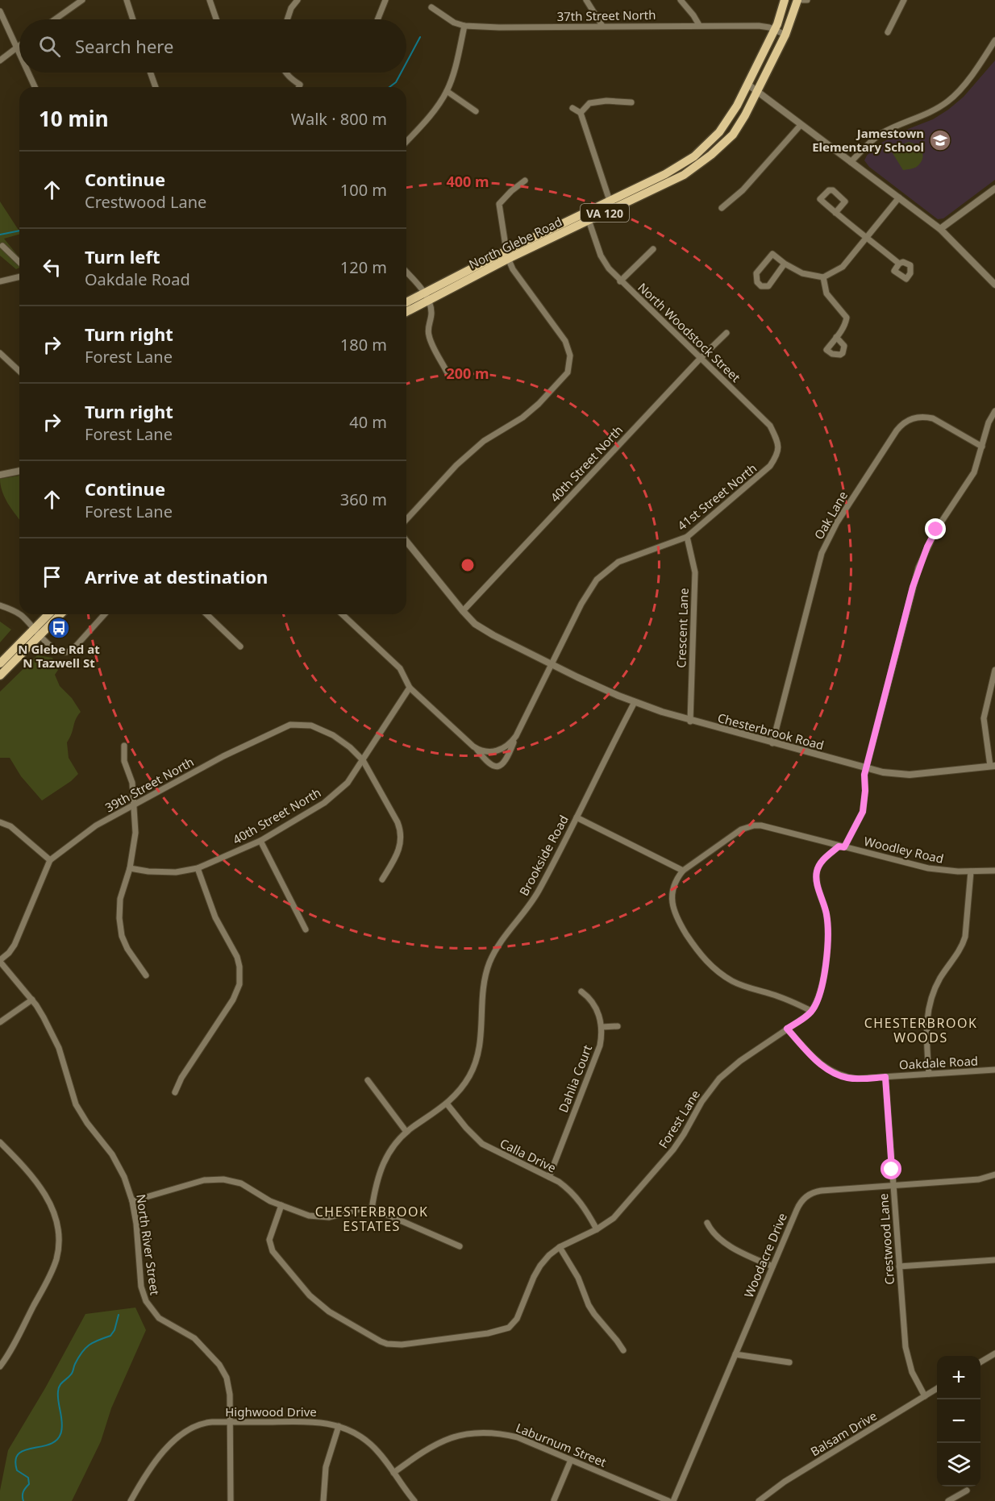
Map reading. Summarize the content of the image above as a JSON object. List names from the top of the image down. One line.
{"streets":{"main road":["VA 120","North Glebe Road"],"street":["37th Street North","North Woodstock Street","40th Street North","41st Street North","Oak Lane","Crescent Lane","Chesterbrook Road","39th Street North","Woodley Road","Brookside Road","Oakdale Road","Dahlia Court","Forest Lane","Calla Drive","Crestwood Lane","North River Street","Woodacre Drive","Highwood Drive","Balsam Drive","Laburnum Street"]},"crossings":[["37th Street North","North Glebe Road"],["North Glebe Road","North Woodstock Street"],["North Woodstock Street","40th Street North"],["North Woodstock Street","41st Street North"],["40th Street North","Chesterbrook Road"],["40th Street North","39th Street North"],["41st Street North","Crescent Lane"],["41st Street North","Chesterbrook Road"],["Oak Lane","Chesterbrook Road"],["Oak Lane","Forest Lane"],["Crescent Lane","Chesterbrook Road"],["Chesterbrook Road","Brookside Road"],["Chesterbrook Road","Forest Lane"],["39th Street North","North River Street"],["Woodley Road","Forest Lane"],["Brookside Road","Calla Drive"],["Oakdale Road","Forest Lane"],["Oakdale Road","Crestwood Lane"],["Dahlia Court","Calla Drive"],["Forest Lane","Calla Drive"],["Crestwood Lane","Woodacre Drive"],["Crestwood Lane","Balsam Drive"],["North River Street","Highwood Drive"],["Highwood Drive","Laburnum Street"]],"districts":["CHESTERBROOK WOODS","CHESTERBROOK ESTATES"],"places":{"school or university":["Jamestown Elementary School"],"bus stop":["N Glebe Rd at N Tazwell St"]},"page":{"search":"Search here","heading":["10 min","Walk · 800 m"],"list":[["Continue","Crestwood Lane","100 m"],["Turn left","Oakdale Road","120 m"],["Turn right","Forest Lane","180 m"],["Turn right","Forest Lane","40 m"],["Continue","Forest Lane","360 m"],"Arrive at destination"],"map_buttons":["+","−"]},"rings":["400 m","200 m"]}
